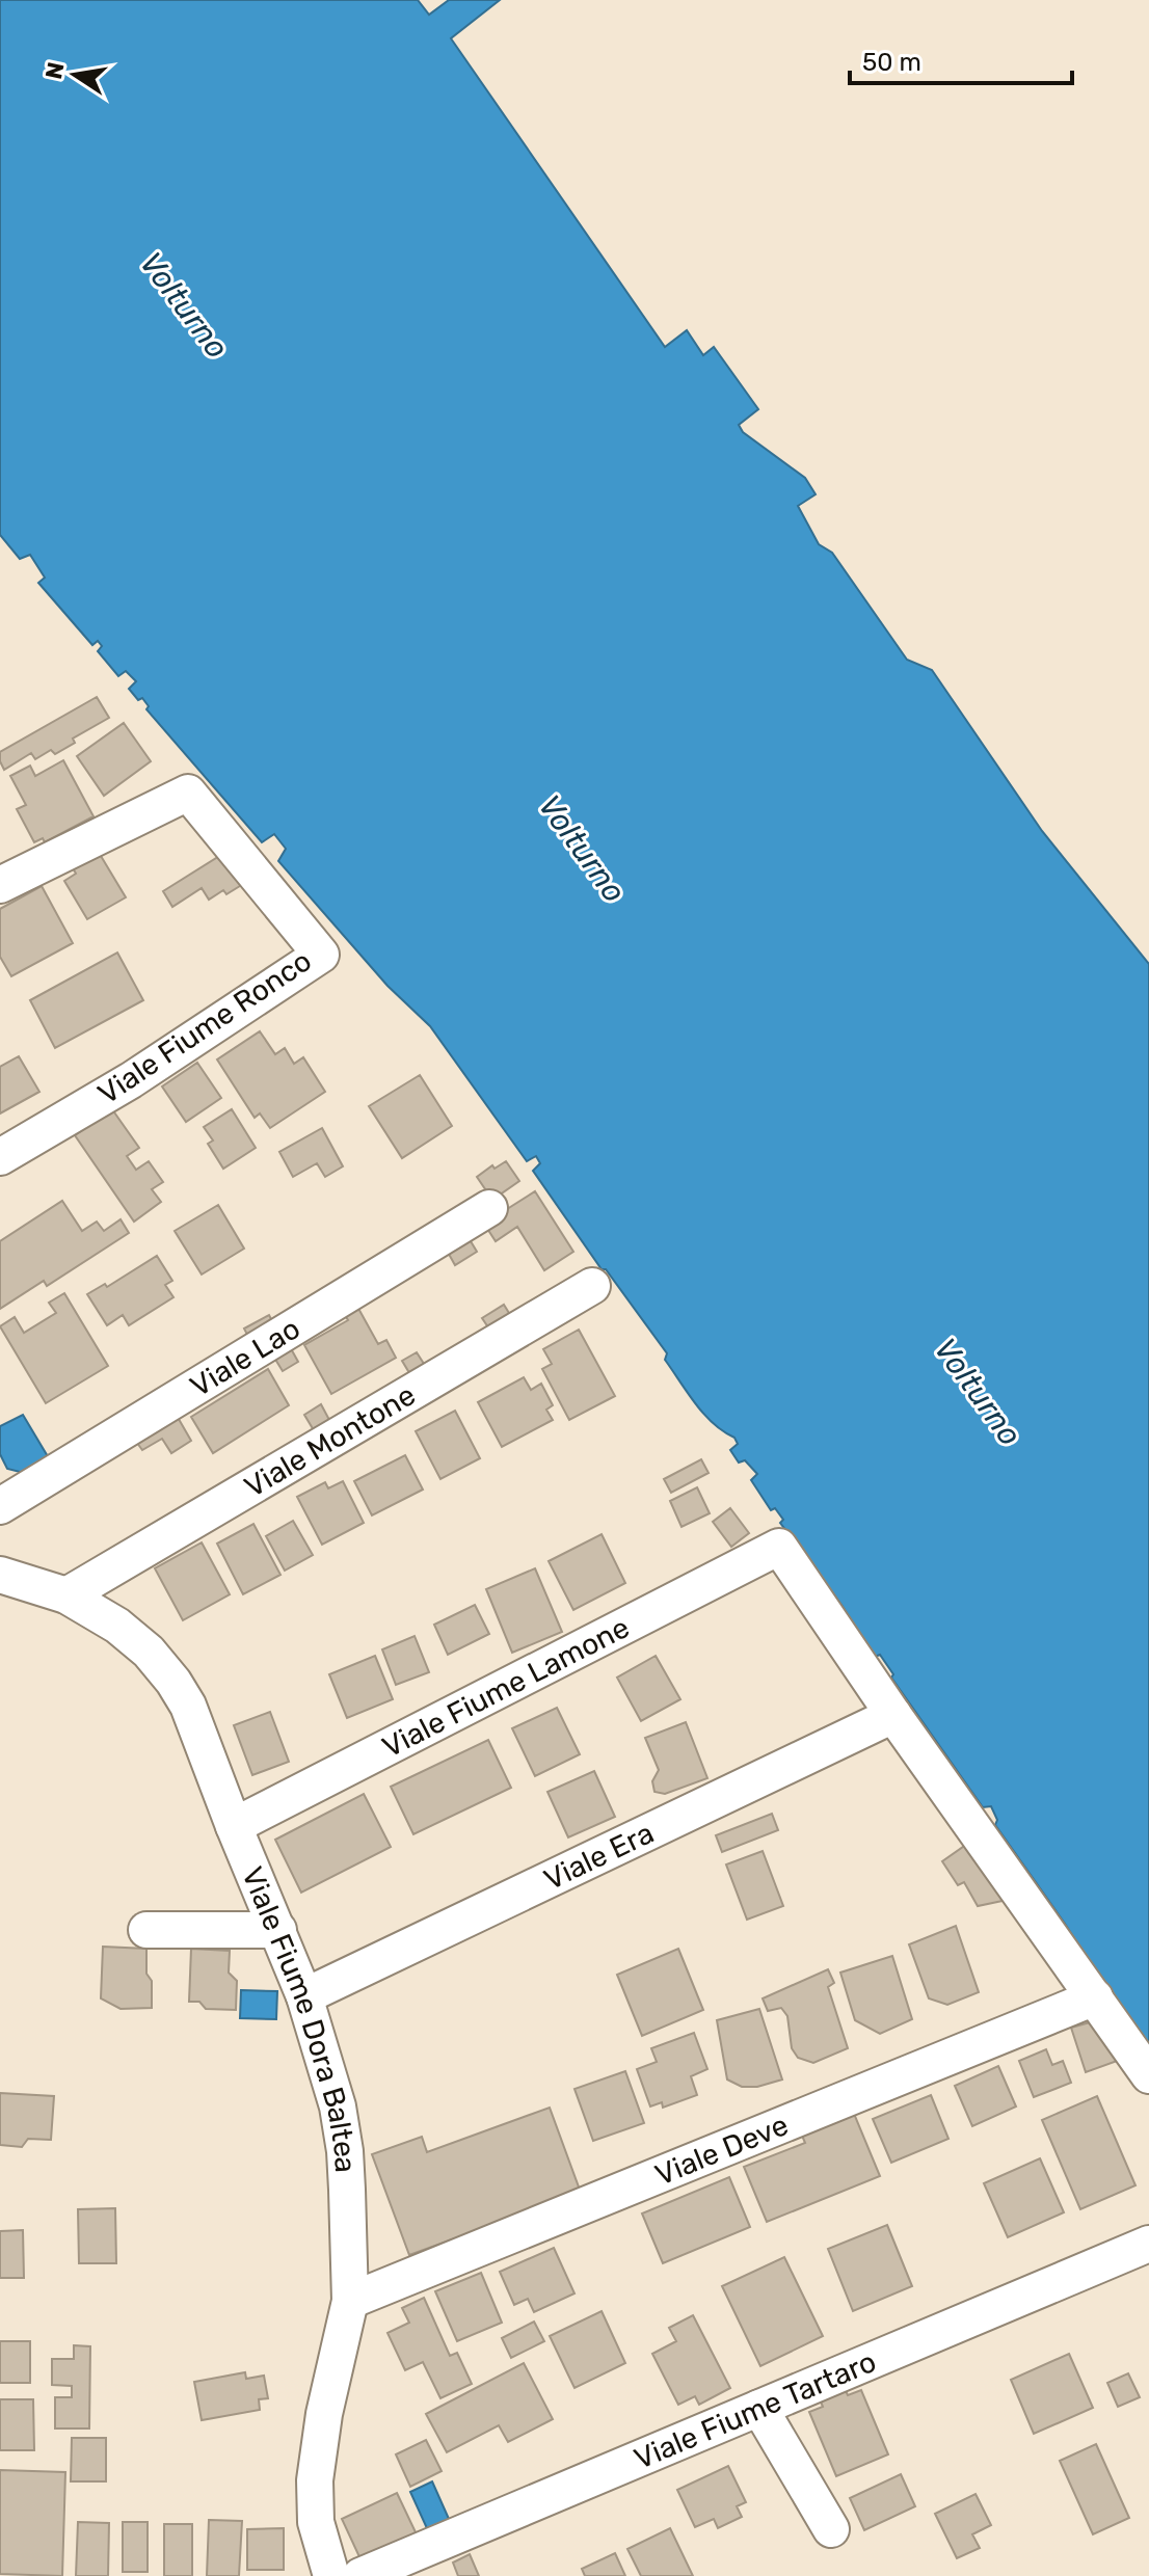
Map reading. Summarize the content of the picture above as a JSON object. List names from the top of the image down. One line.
{"streets":{"street":["Viale Fiume Ronco","Viale Lao","Viale Montone","Viale Fiume Lamone","Viale Era","Viale Fiume Dora Baltea","Viale Deve","Viale Fiume Tartaro"]},"crossings":[["Viale Montone","Viale Fiume Dora Baltea"],["Viale Fiume Lamone","Viale Era"],["Viale Fiume Lamone","Viale Fiume Dora Baltea"],["Viale Era","Viale Fiume Dora Baltea"],["Viale Fiume Dora Baltea","Viale Deve"]],"water":["Volturno"],"scale_bar":"50 m","north":"left"}
